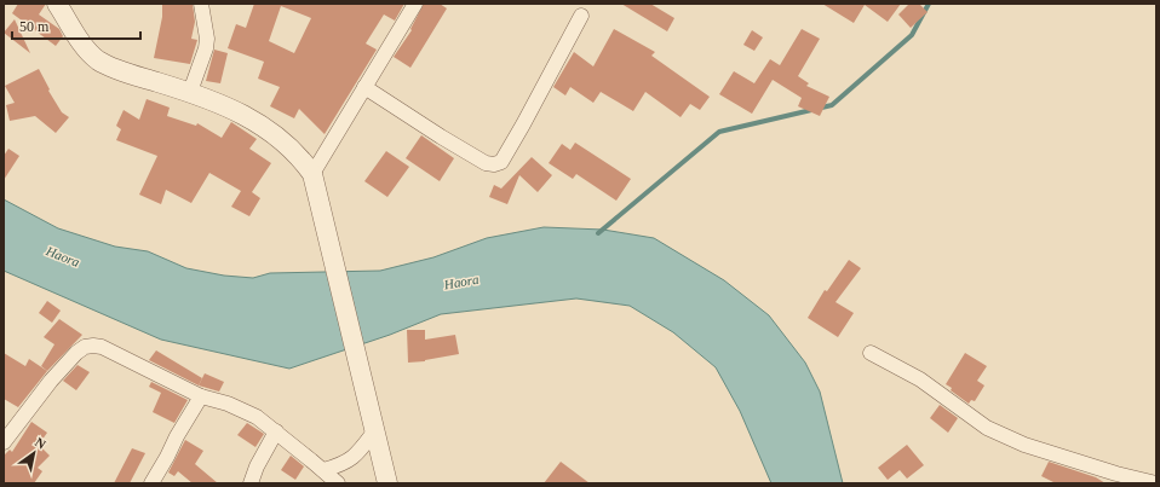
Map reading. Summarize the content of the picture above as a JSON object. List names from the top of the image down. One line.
{"water":["Haora"],"scale_bar":"50 m","north":"top right"}
